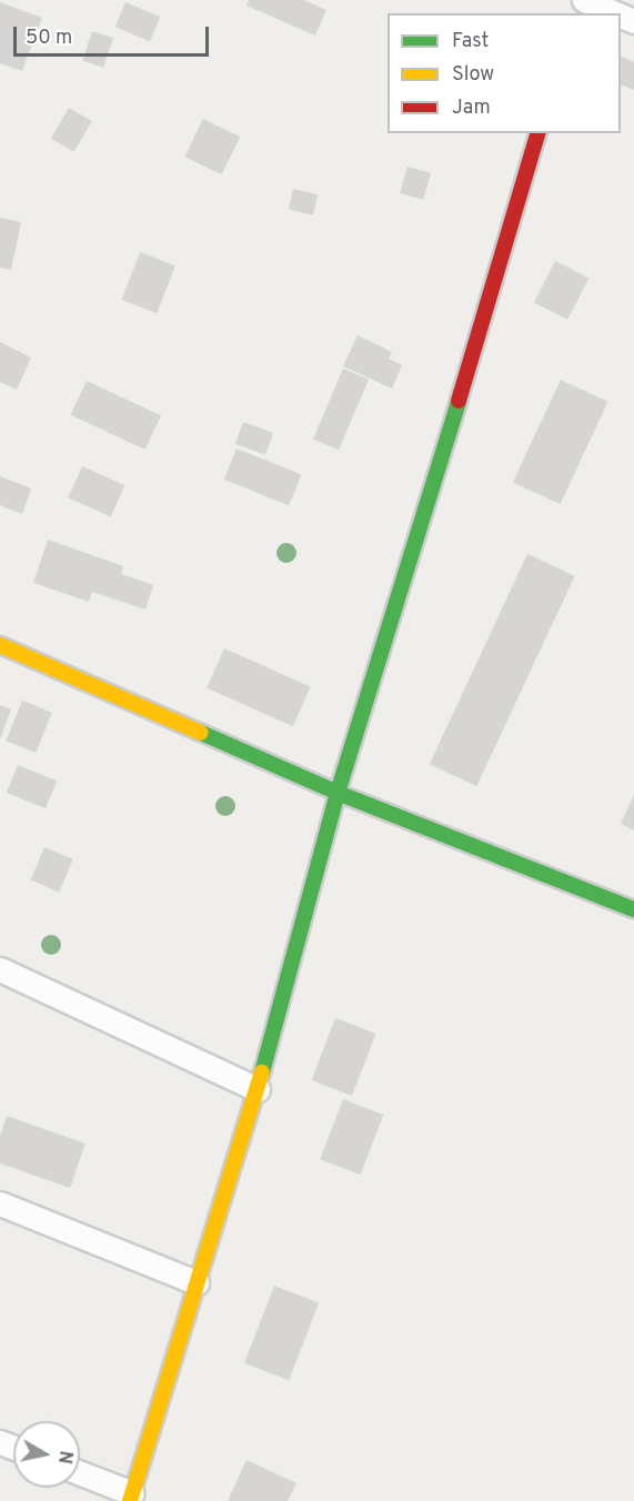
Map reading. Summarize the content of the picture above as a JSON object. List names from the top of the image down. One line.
{"legend":["Fast","Slow","Jam"],"scale_bar":"50 m","north":"right"}
